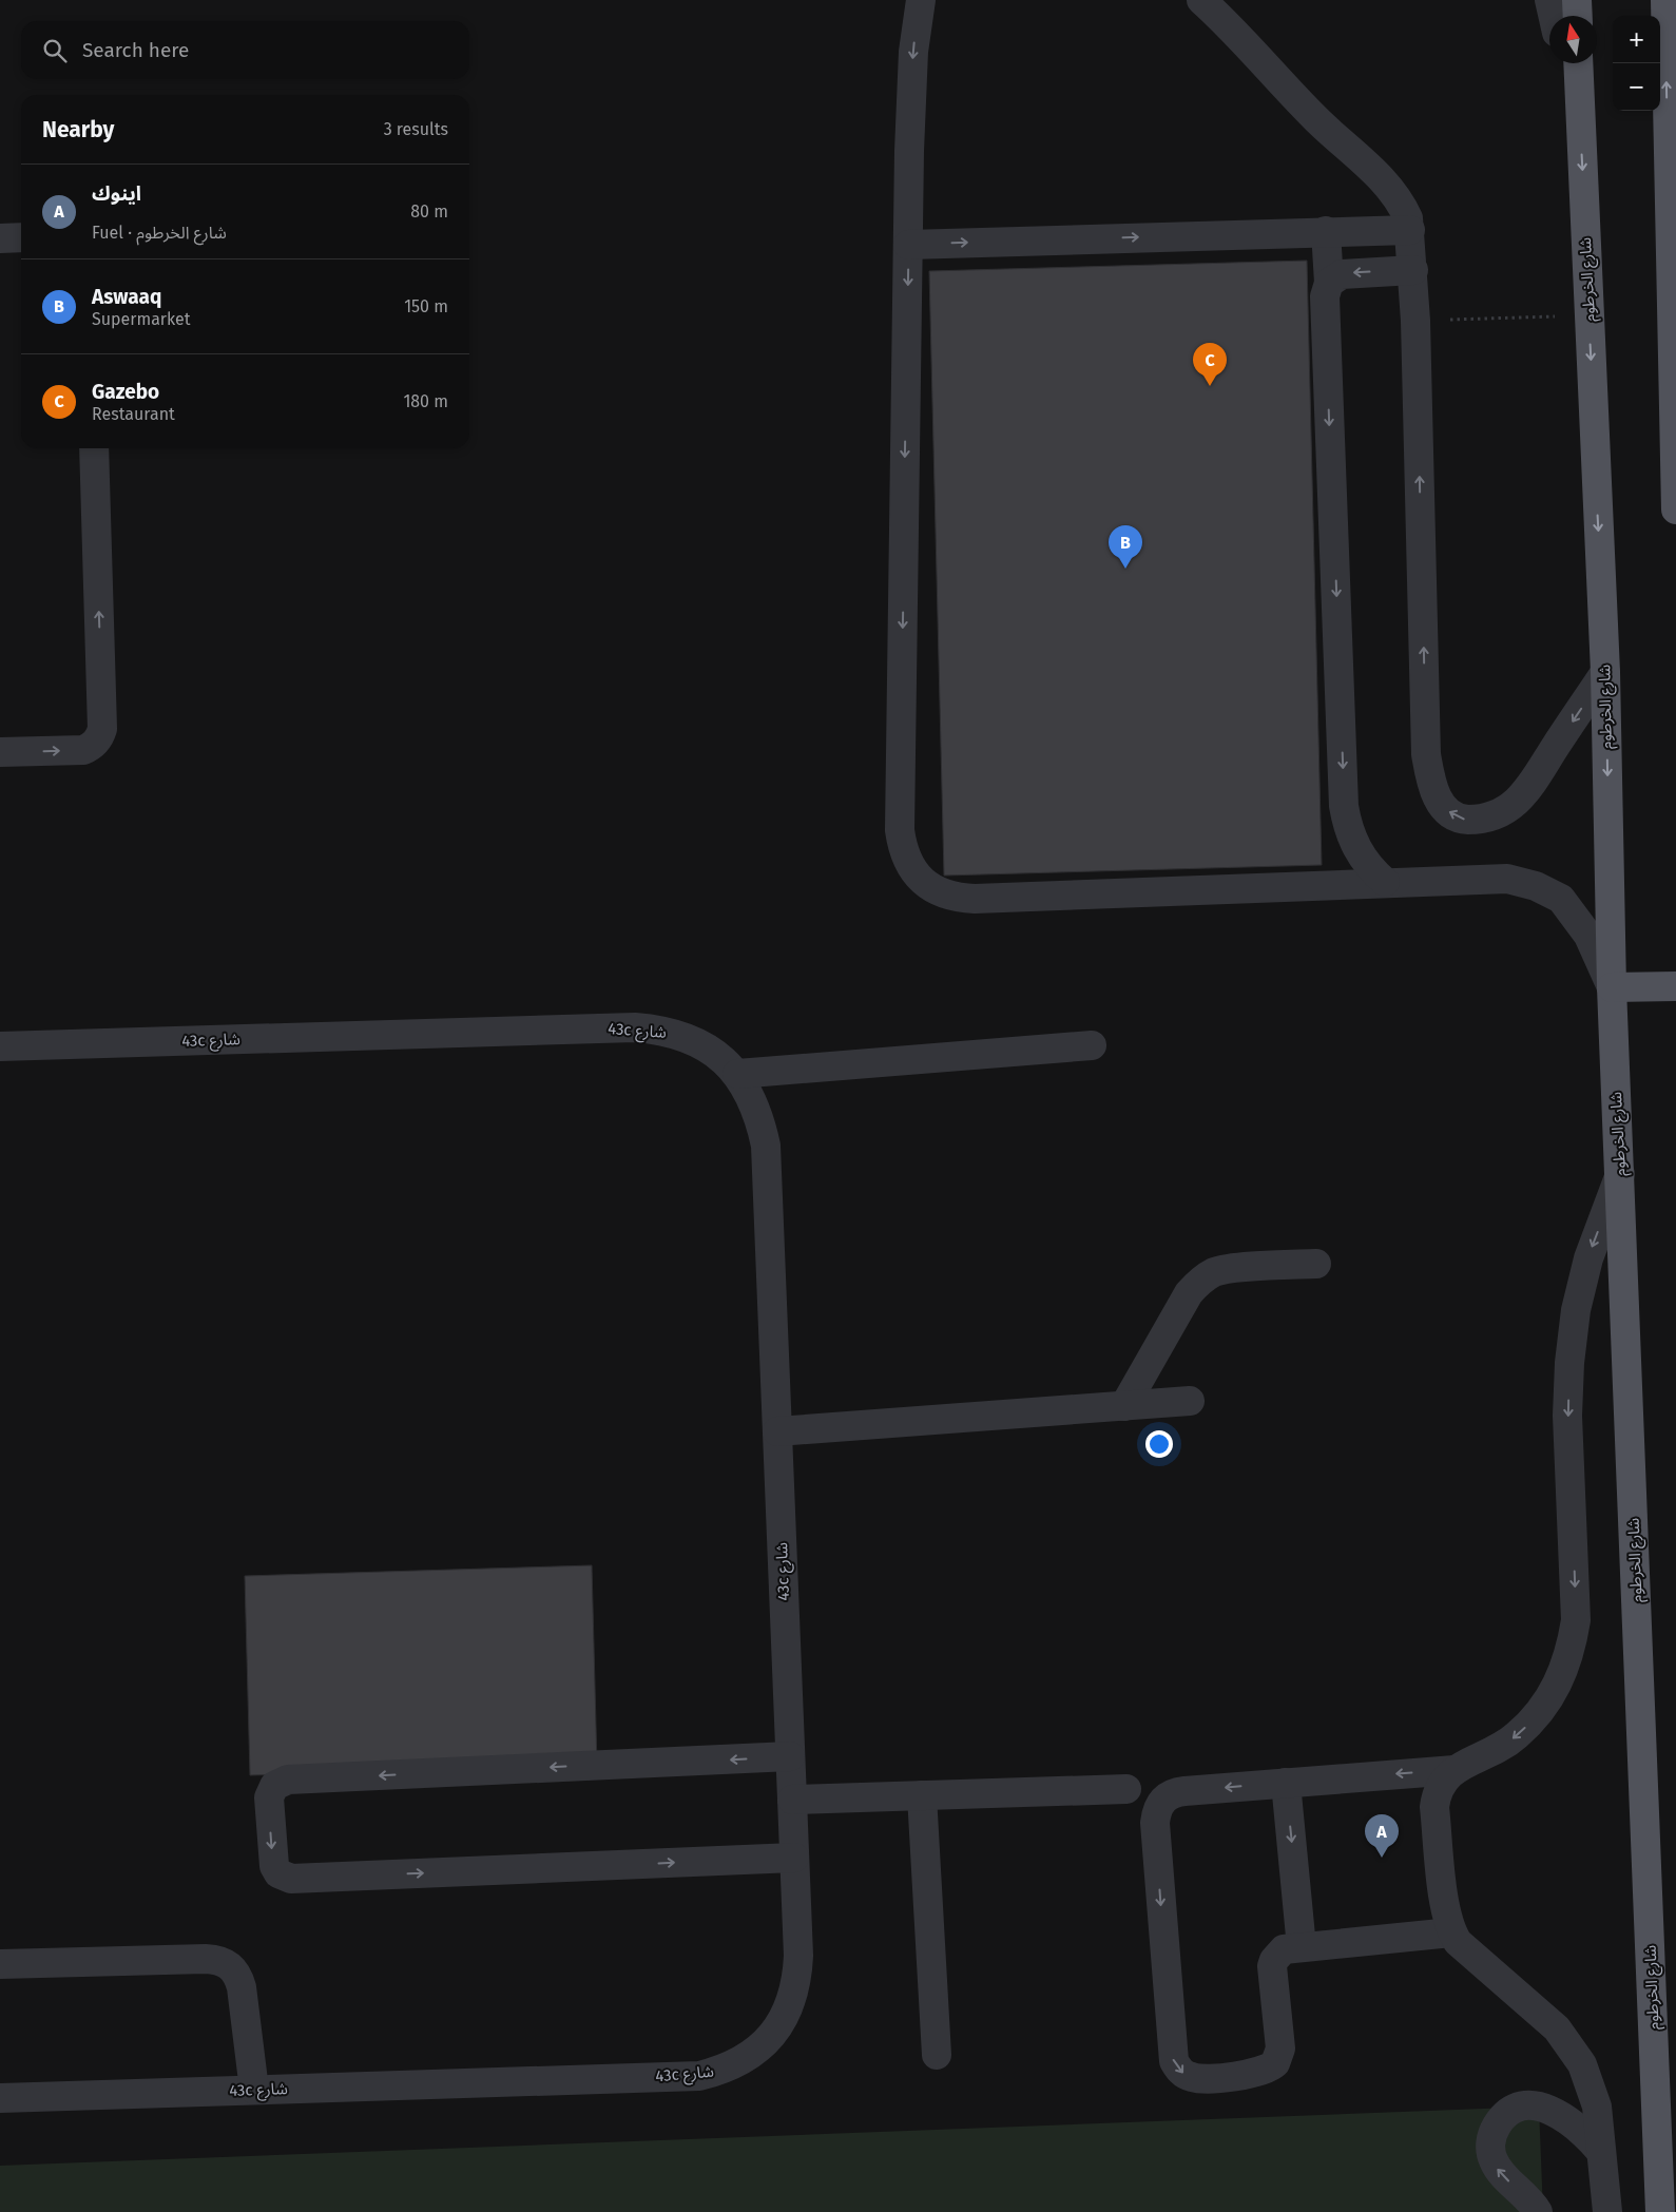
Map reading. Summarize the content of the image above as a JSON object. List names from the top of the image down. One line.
{"streets":{"main road":["شارع الخرطوم"],"street":["43c شارع"]},"north":"top","page":{"map_buttons":["+","−"],"search":"Search here","heading":["Nearby","3 results"],"list":[{"mark":"A","name":"اينوك","note":"Fuel · شارع الخرطوم","value":"80 m"},{"mark":"B","name":"Aswaaq","note":"Supermarket","value":"150 m"},{"mark":"C","name":"Gazebo","note":"Restaurant","value":"180 m"}],"pins":["C","B","A"]}}
